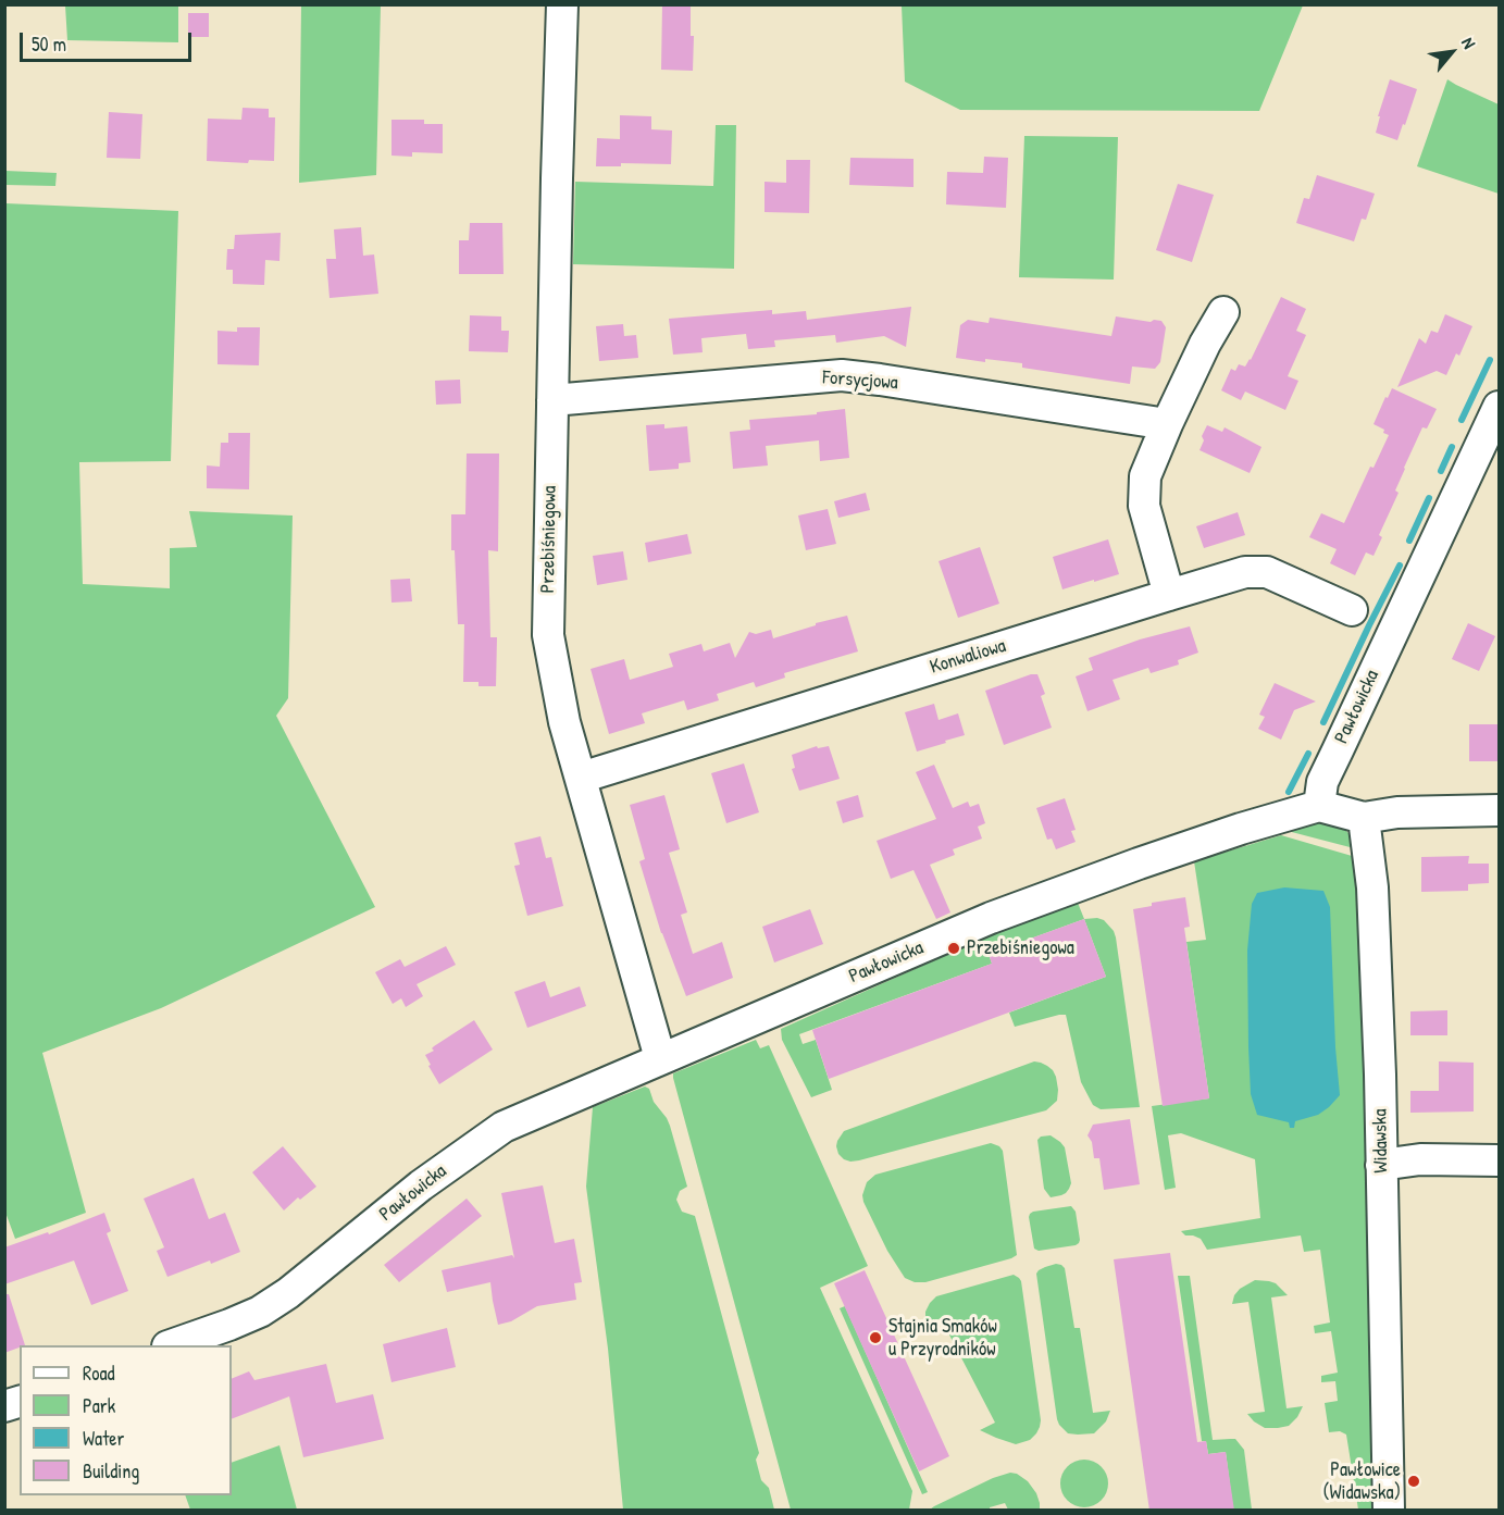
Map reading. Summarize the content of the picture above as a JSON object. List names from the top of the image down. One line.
{"streets":{"street":["Forsycjowa","Przebiśniegowa","Konwaliowa","Pawłowicka","Widawska"]},"crossings":[["Forsycjowa","Przebiśniegowa"],["Przebiśniegowa","Konwaliowa"],["Przebiśniegowa","Pawłowicka"]],"places":["Przebiśniegowa","Stajnia Smaków u Przyrodników","Pawłowice (Widawska)"],"legend":["Road","Park","Water","Building"],"scale_bar":"50 m","north":"top right"}
